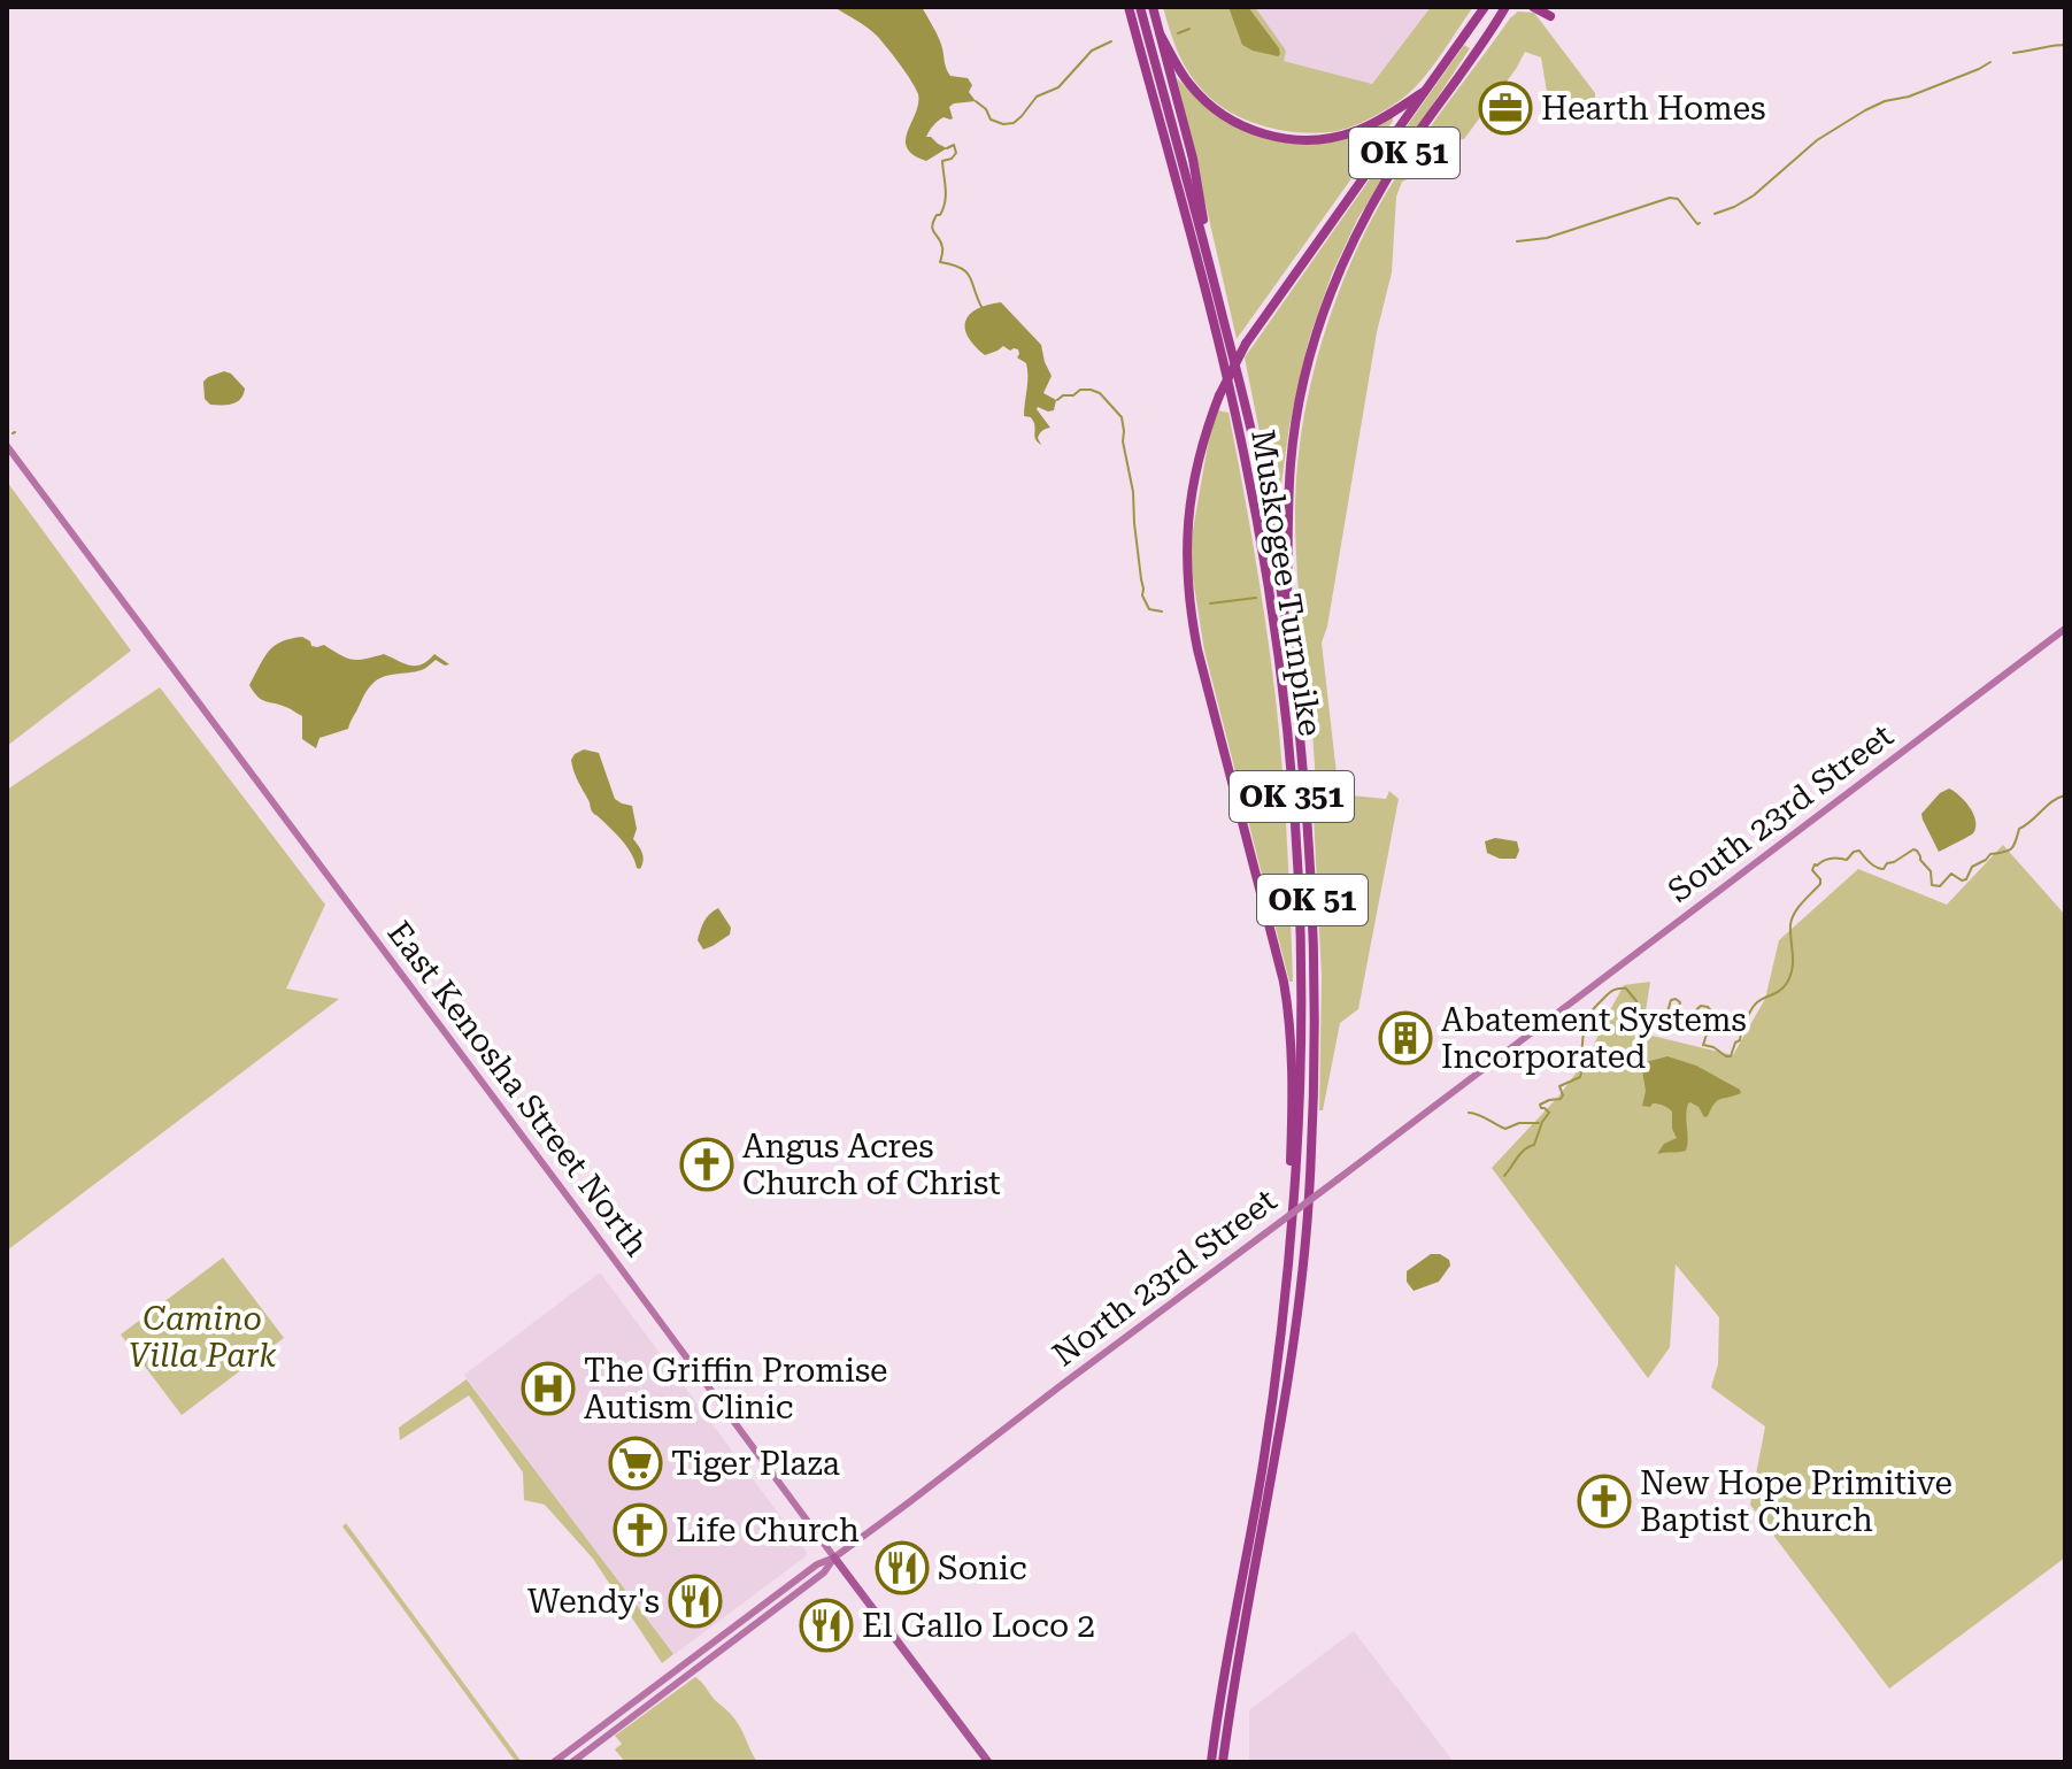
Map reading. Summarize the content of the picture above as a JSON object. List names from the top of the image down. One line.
{"streets":{"highway":["OK 51","Muskogee Turnpike","OK 351"],"main road":["South 23rd Street","East Kenosha Street North","North 23rd Street"]},"crossings":[["OK 51","Muskogee Turnpike"],["South 23rd Street","North 23rd Street"],["East Kenosha Street North","North 23rd Street"]],"parks":["Camino Villa Park"],"places":{"office":["Hearth Homes"],"building":["Abatement Systems Incorporated"],"church":["Angus Acres Church of Christ","New Hope Primitive Baptist Church","Life Church"],"hospital":["The Griffin Promise Autism Clinic"],"supermarket":["Tiger Plaza"],"restaurant":["Sonic","Wendy's","El Gallo Loco 2"]}}
